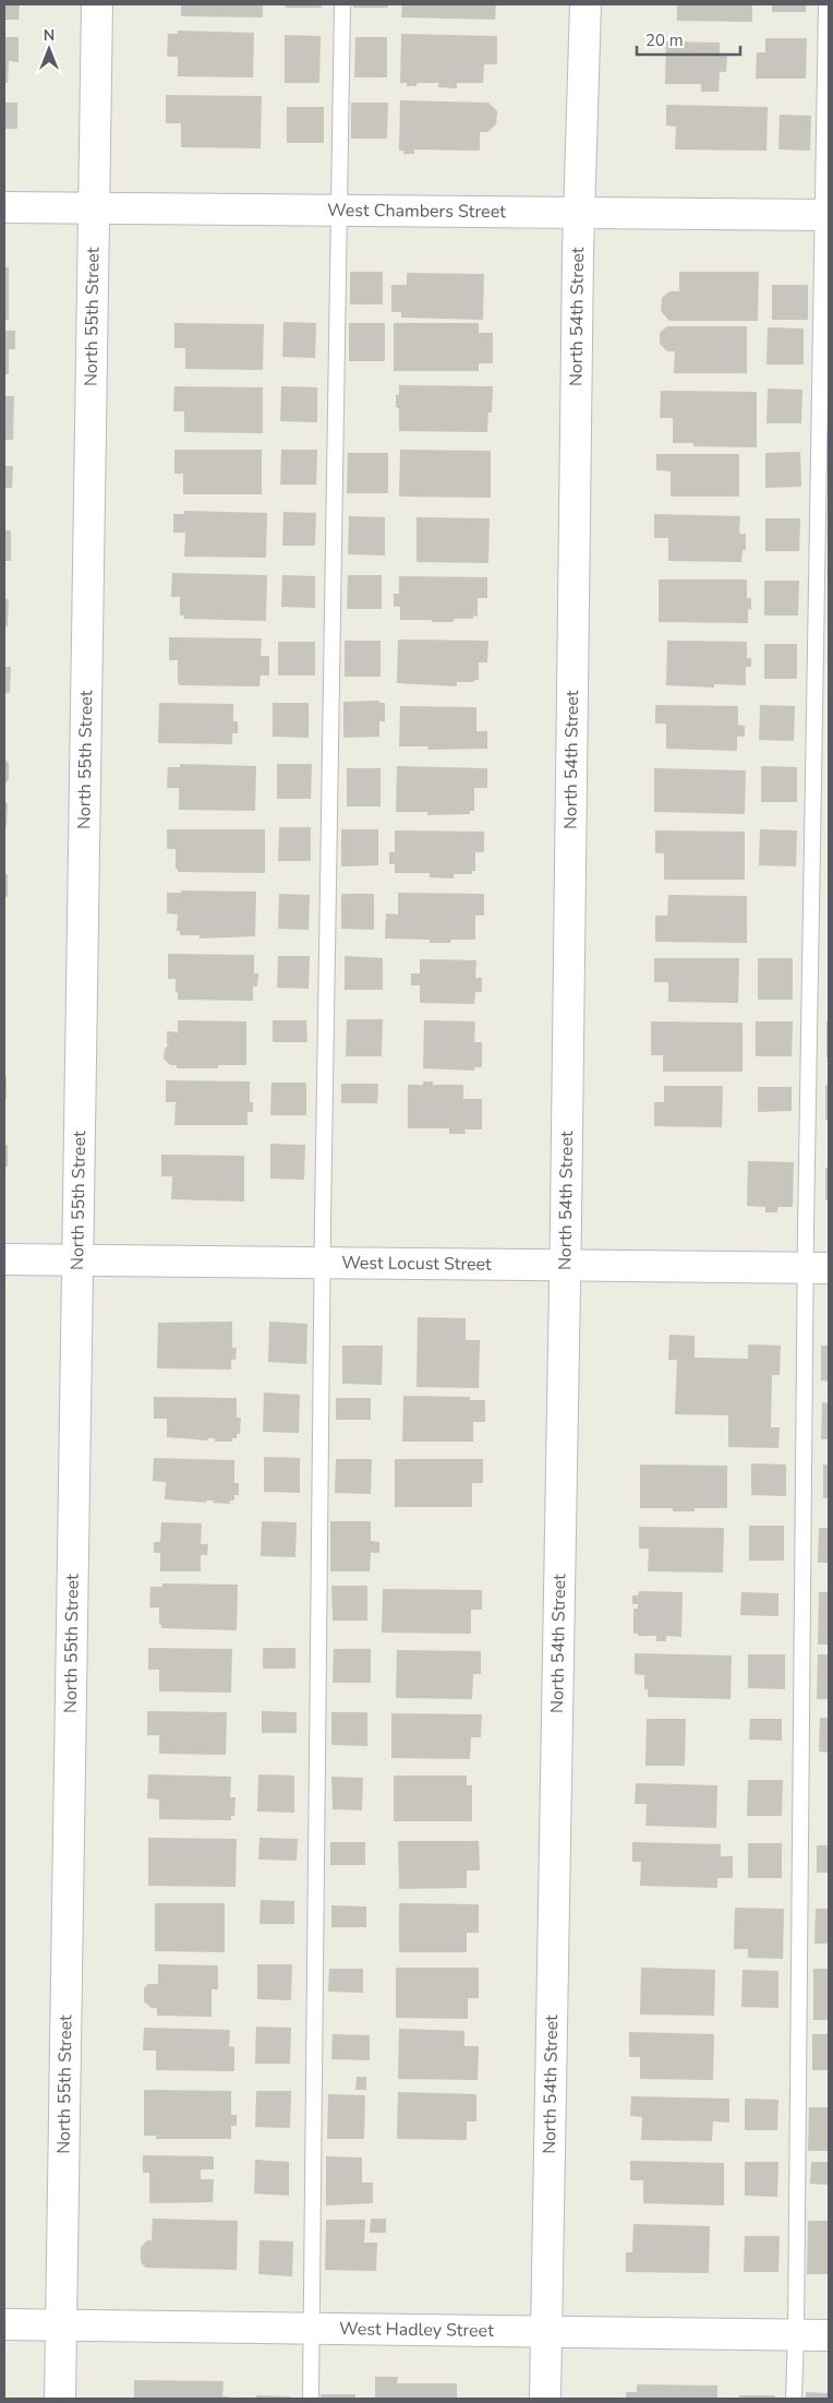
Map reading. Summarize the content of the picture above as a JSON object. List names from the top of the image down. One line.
{"streets":{"street":["West Chambers Street","North 55th Street","North 54th Street","West Locust Street","West Hadley Street"]},"crossings":[["West Chambers Street","North 55th Street"],["West Chambers Street","North 54th Street"],["North 55th Street","West Locust Street"],["North 55th Street","West Hadley Street"],["North 54th Street","West Locust Street"],["North 54th Street","West Hadley Street"]],"scale_bar":"20 m","north":"top"}
